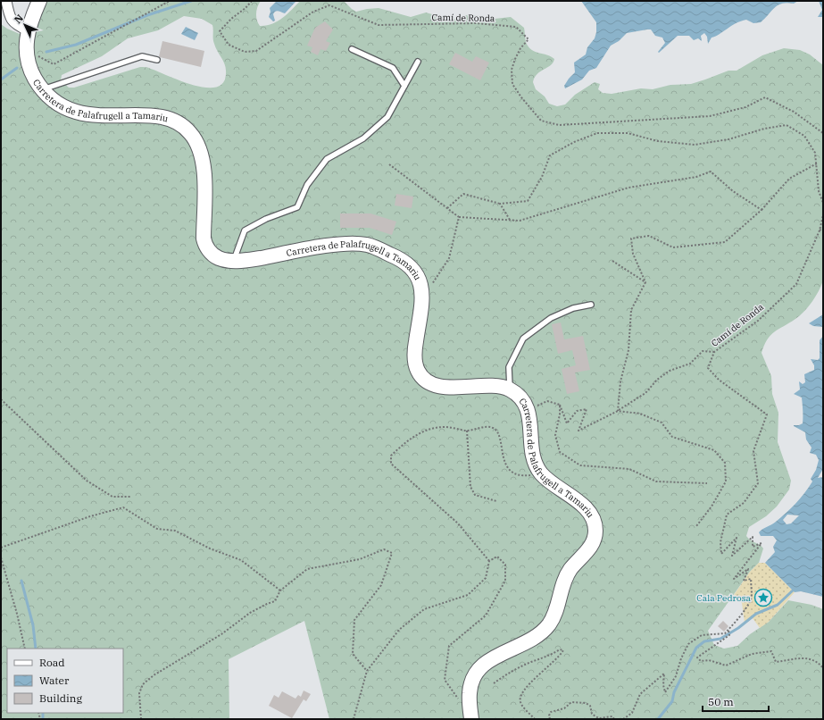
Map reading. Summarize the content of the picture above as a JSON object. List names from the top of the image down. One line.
{"streets":{"street":["Carretera de Palafrugell a Tamariu"],"path":["Camí de Ronda"]},"places":{"place":["Cala Pedrosa"]},"legend":["Road","Water","Building"],"scale_bar":"50 m","north":"top left"}
